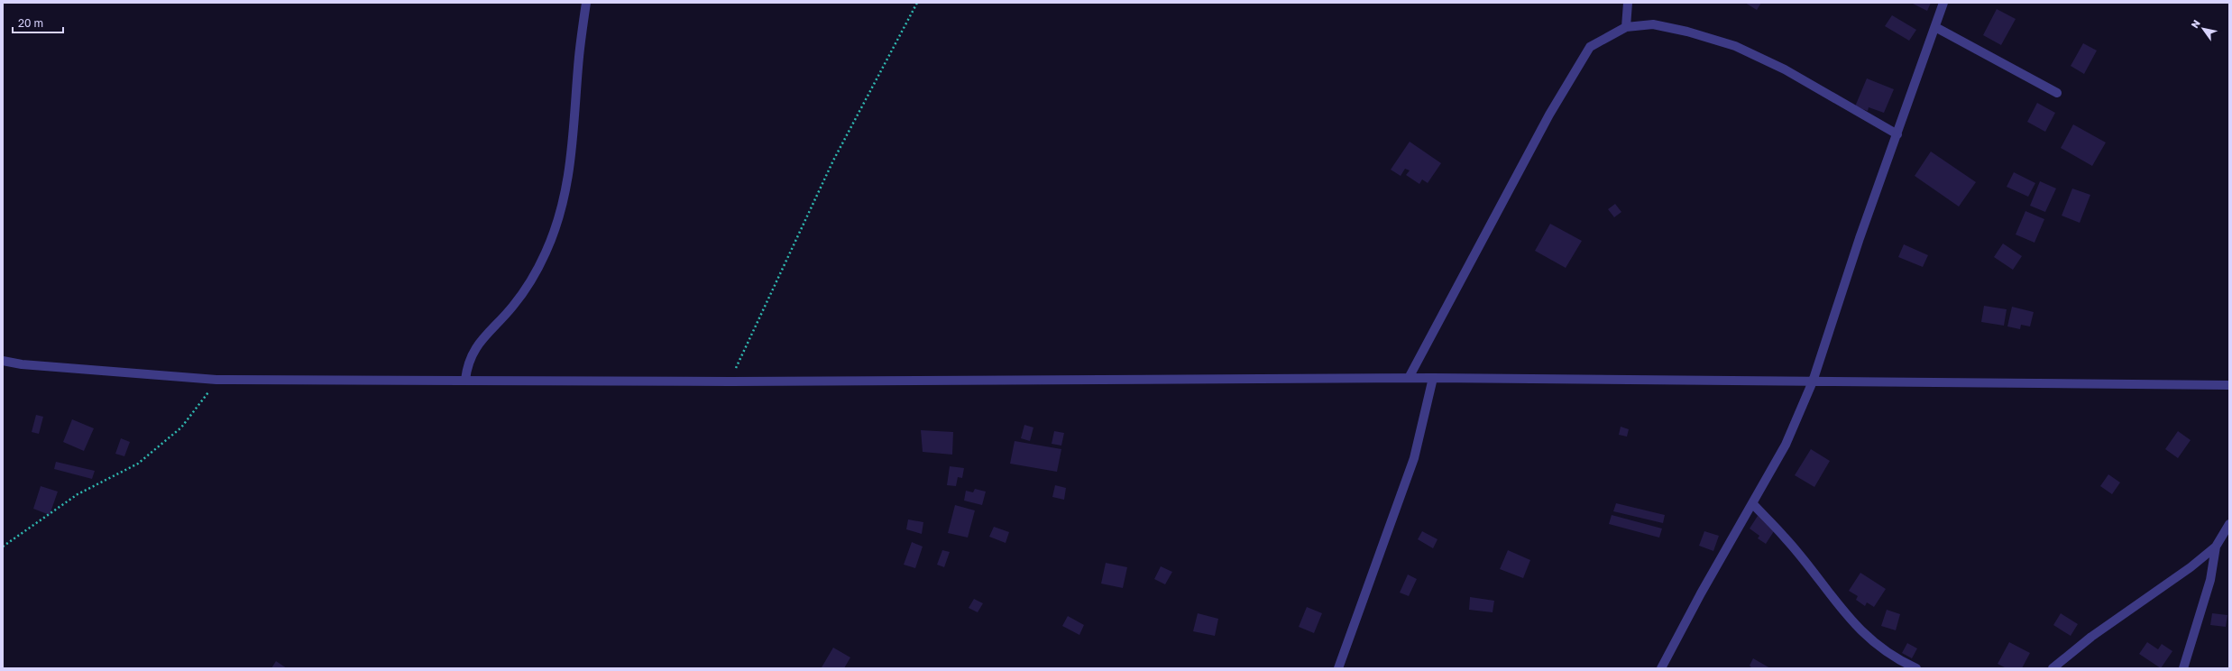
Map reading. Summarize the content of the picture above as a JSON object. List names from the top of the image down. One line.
{"scale_bar":"20 m","north":"top left"}
